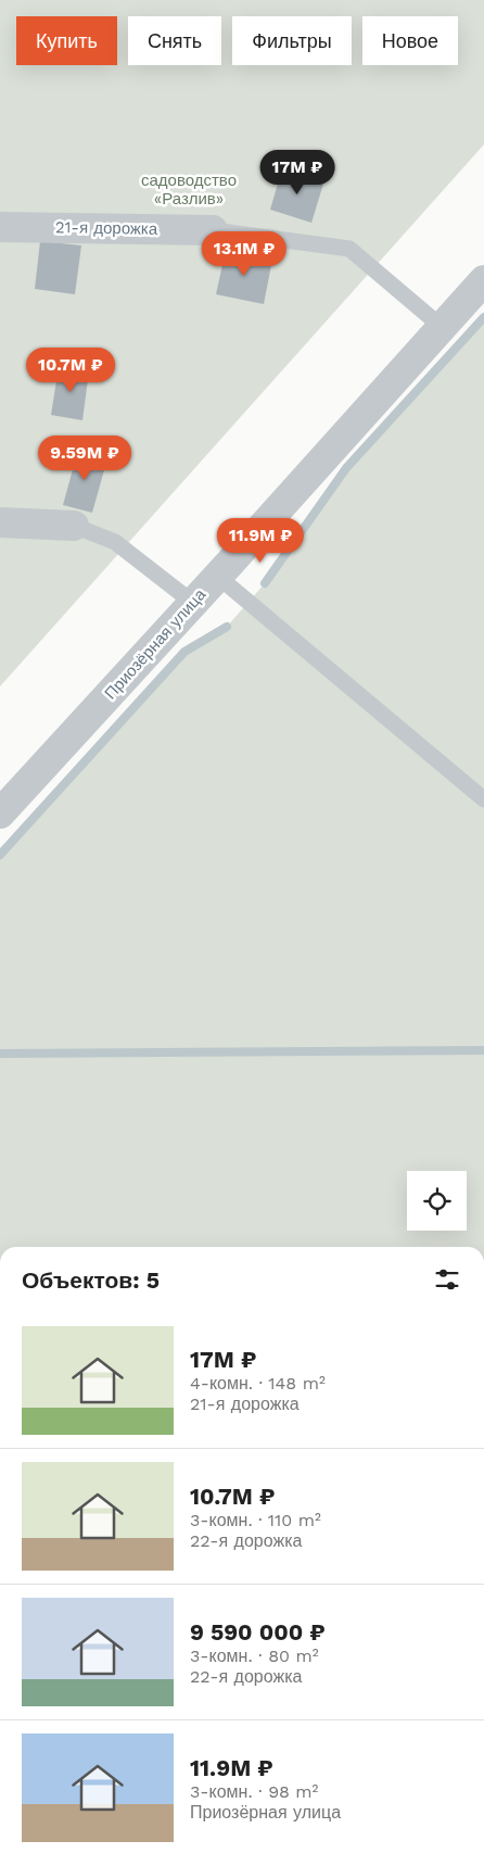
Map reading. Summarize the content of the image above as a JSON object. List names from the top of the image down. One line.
{"streets":{"street":["21-я дорожка","Приозёрная улица"]},"parks":["садоводство «Разлив»"],"page":{"chip":["Купить","Снять","Фильтры","Новое"],"price":["17M ₽","13.1M ₽","10.7M ₽","9.59M ₽","11.9M ₽"],"heading":"Объектов: 5","list":[{"name":"17M ₽","note":"4-комн. · 148 m² · 21-я дорожка"},{"name":"10.7M ₽","note":"3-комн. · 110 m² · 22-я дорожка"},{"name":"9 590 000 ₽","note":"3-комн. · 80 m² · 22-я дорожка"},{"name":"11.9M ₽","note":"3-комн. · 98 m² · Приозёрная улица"}]}}
